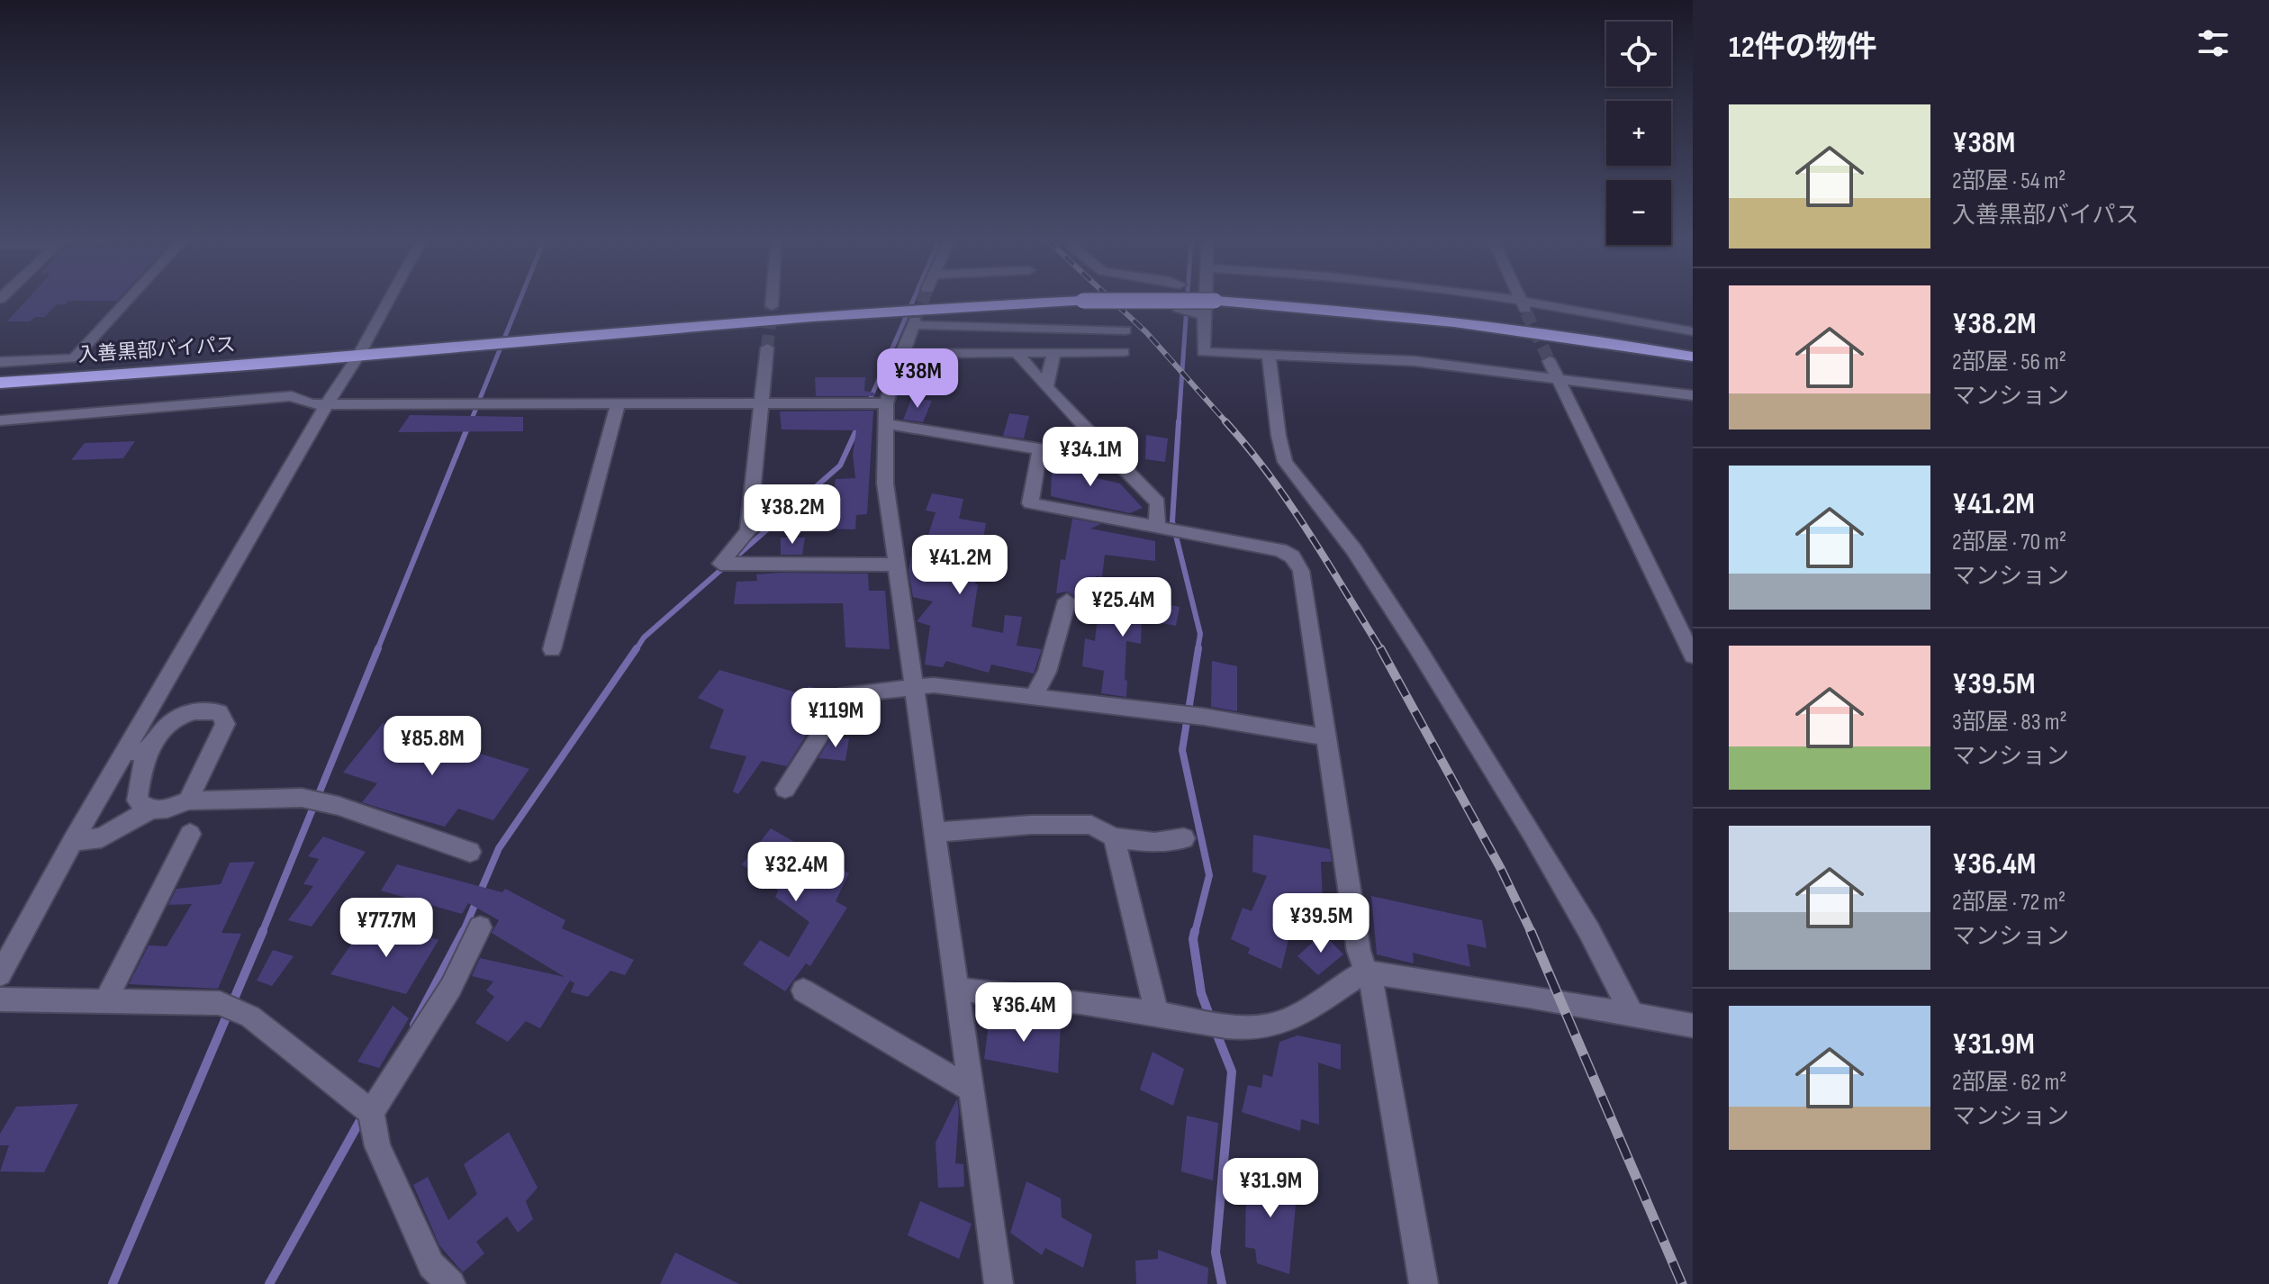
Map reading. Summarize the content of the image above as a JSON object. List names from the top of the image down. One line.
{"streets":{"highway":["入善黒部バイパス"]},"page":{"heading":"12件の物件","map_buttons":["+","−"],"list":[{"name":"¥38M","note":"2部屋 · 54 m² · 入善黒部バイパス"},{"name":"¥38.2M","note":"2部屋 · 56 m² · マンション"},{"name":"¥41.2M","note":"2部屋 · 70 m² · マンション"},{"name":"¥39.5M","note":"3部屋 · 83 m² · マンション"},{"name":"¥36.4M","note":"2部屋 · 72 m² · マンション"},{"name":"¥31.9M","note":"2部屋 · 62 m² · マンション"}],"price":["¥38M","¥34.1M","¥38.2M","¥41.2M","¥25.4M","¥119M","¥85.8M","¥32.4M","¥39.5M","¥77.7M","¥36.4M","¥31.9M"]}}
